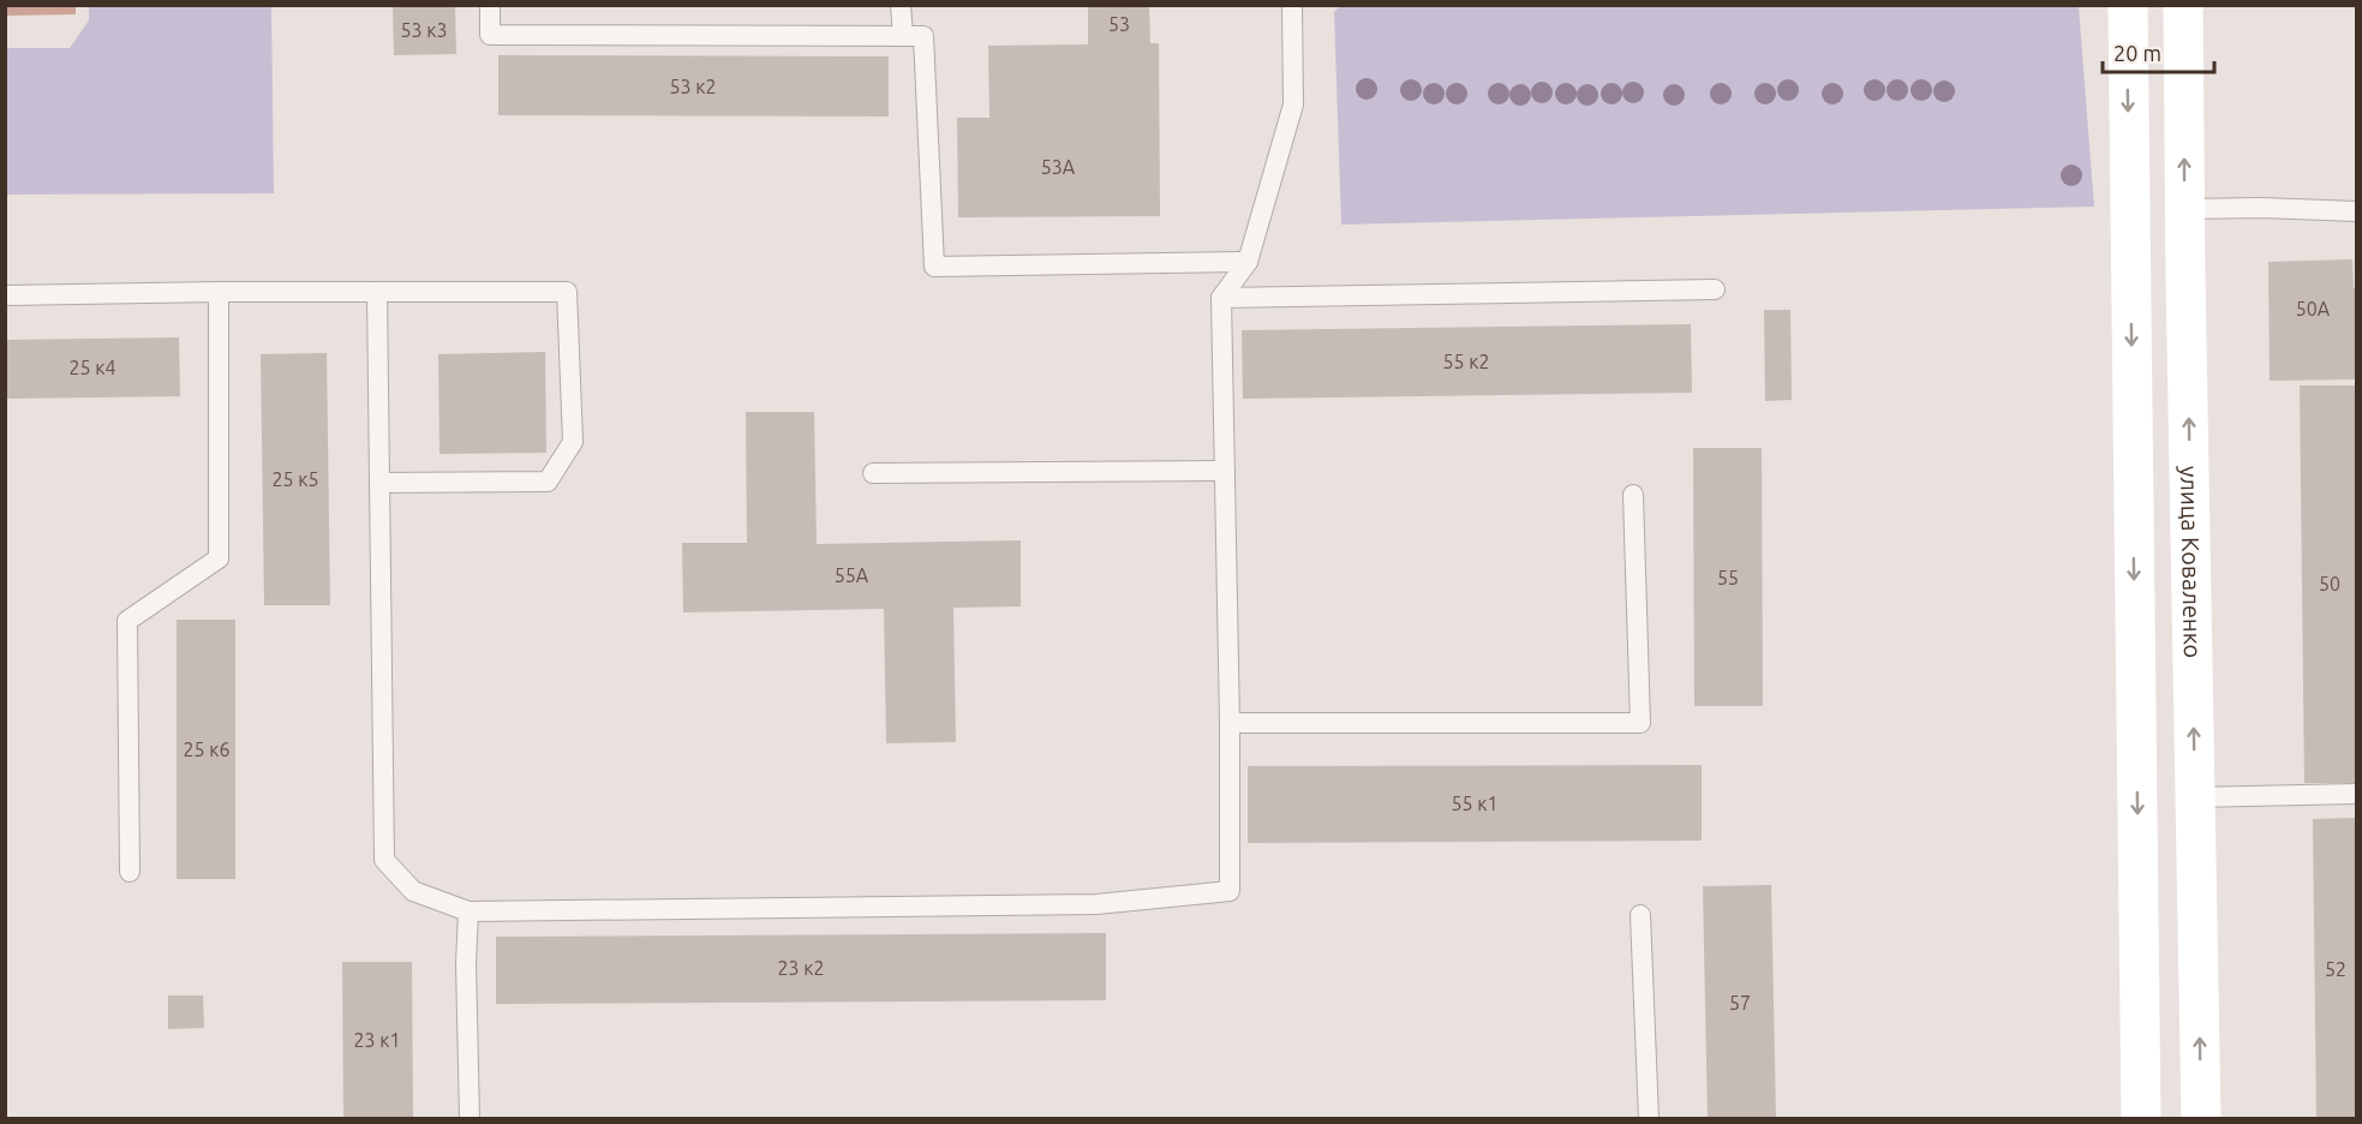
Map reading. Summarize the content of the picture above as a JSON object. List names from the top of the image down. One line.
{"streets":{"main road":["улица Коваленко"]},"house_numbers":["53","53 к3","53 к2","53А","50А","55 к2","25 к4","25 к5","55А","55","50","25 к6","55 к1","23 к2","52","57","23 к1"],"scale_bar":"20 m"}
